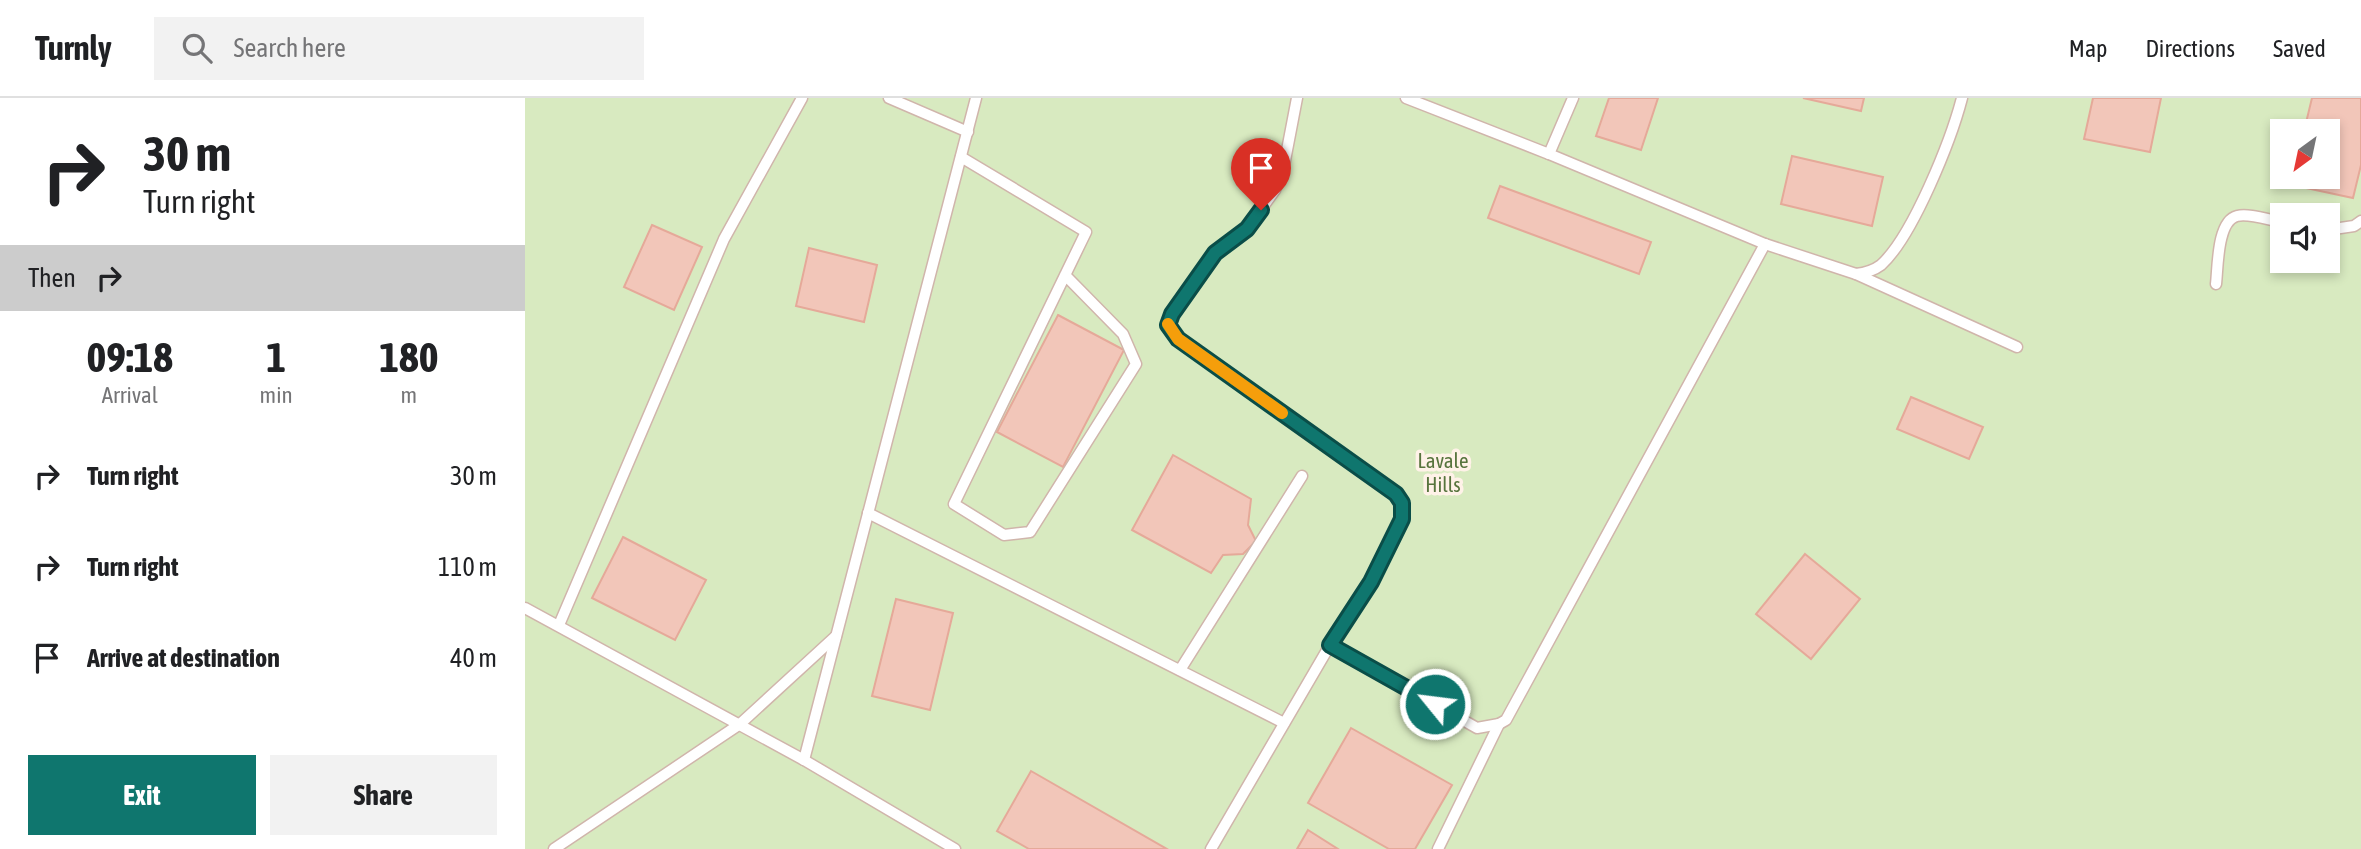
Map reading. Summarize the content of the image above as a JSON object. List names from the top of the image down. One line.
{"parks":["Lavale Hills"],"north":"bottom left","page":{"header":"Turnly","search":"Search here","nav":["Map","Directions","Saved"],"turn":["30 m","Turn right"],"then":"Then","eta":["09:18","Arrival","1","min","180","m"],"list":[{"name":"Turn right","value":"30 m"},{"name":"Turn right","value":"110 m"},{"name":"Arrive at destination","value":"40 m"}],"buttons":["Exit","Share"]}}
